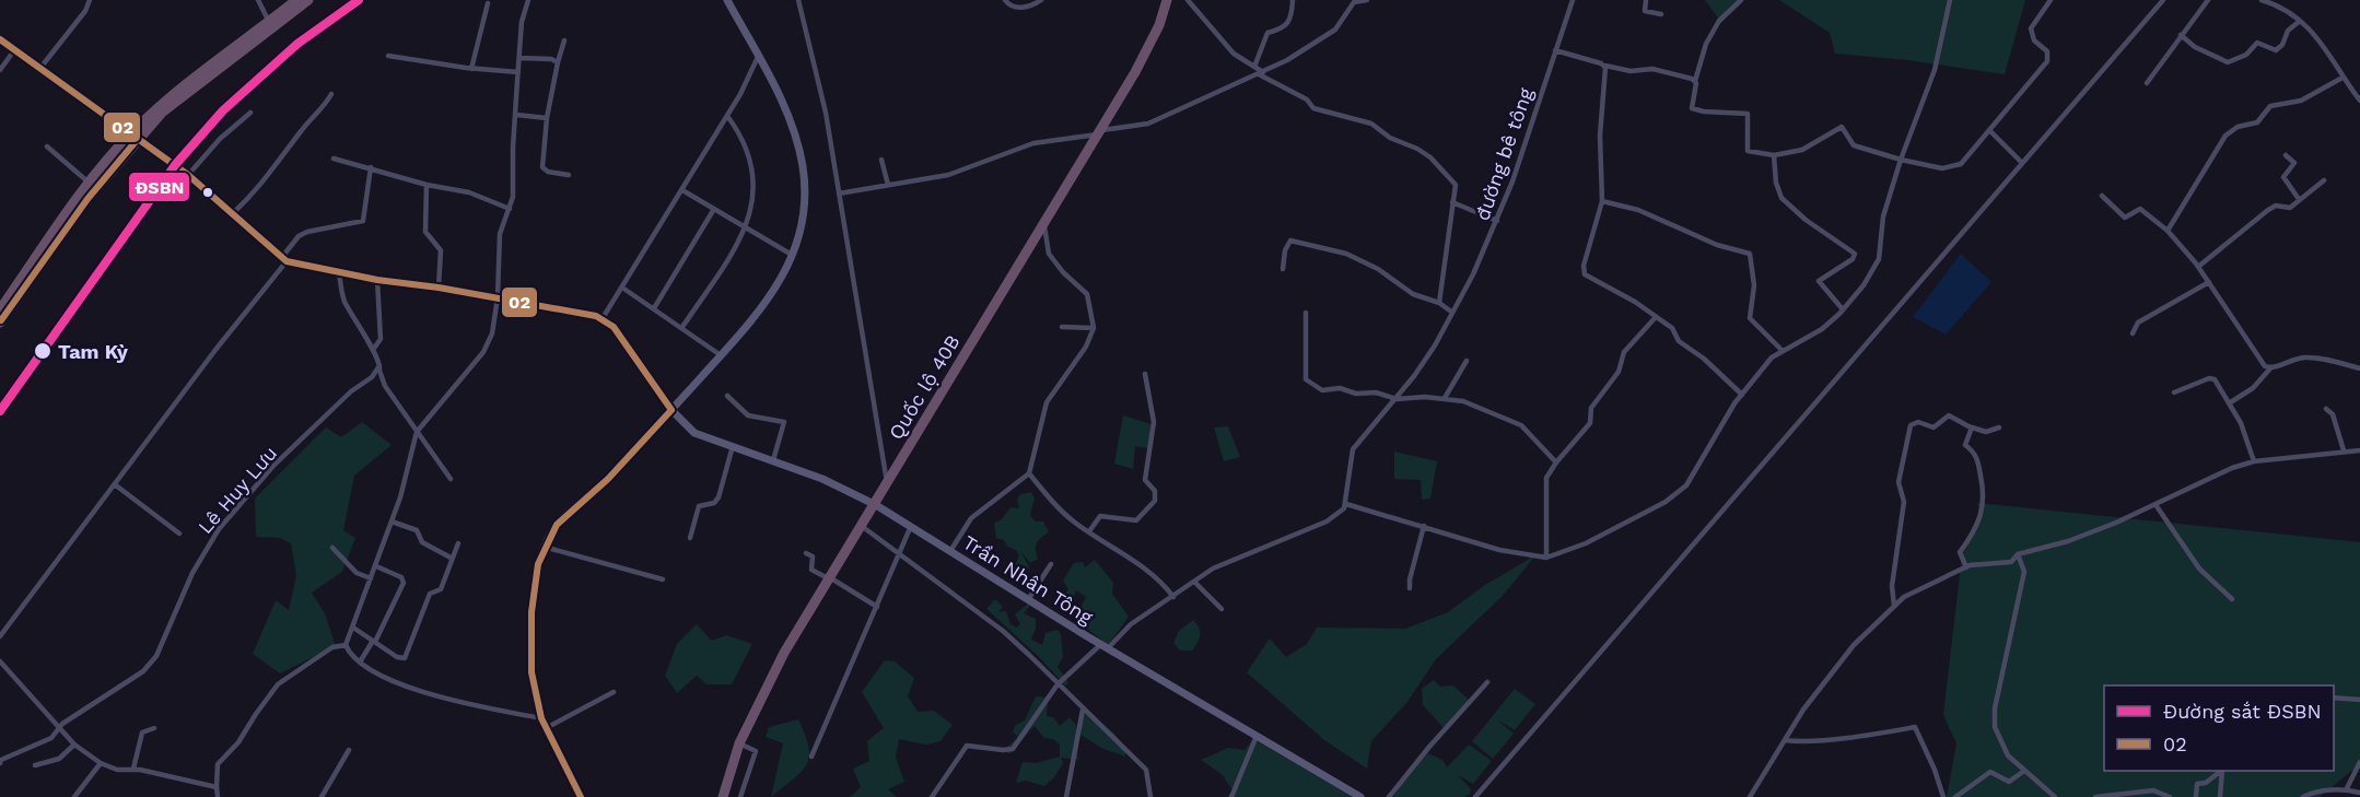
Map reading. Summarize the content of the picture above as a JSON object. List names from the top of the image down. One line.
{"streets":{"highway":["Quốc lộ 40B"],"street":["đường bê tông","Lê Huy Lưu","Trần Nhân Tông"]},"crossings":[["Quốc lộ 40B","Trần Nhân Tông"]],"places":["Tam Kỳ"],"lines":["rail line ĐSBN","transit line 02"],"legend":["Đường sắt ĐSBN","02"]}
